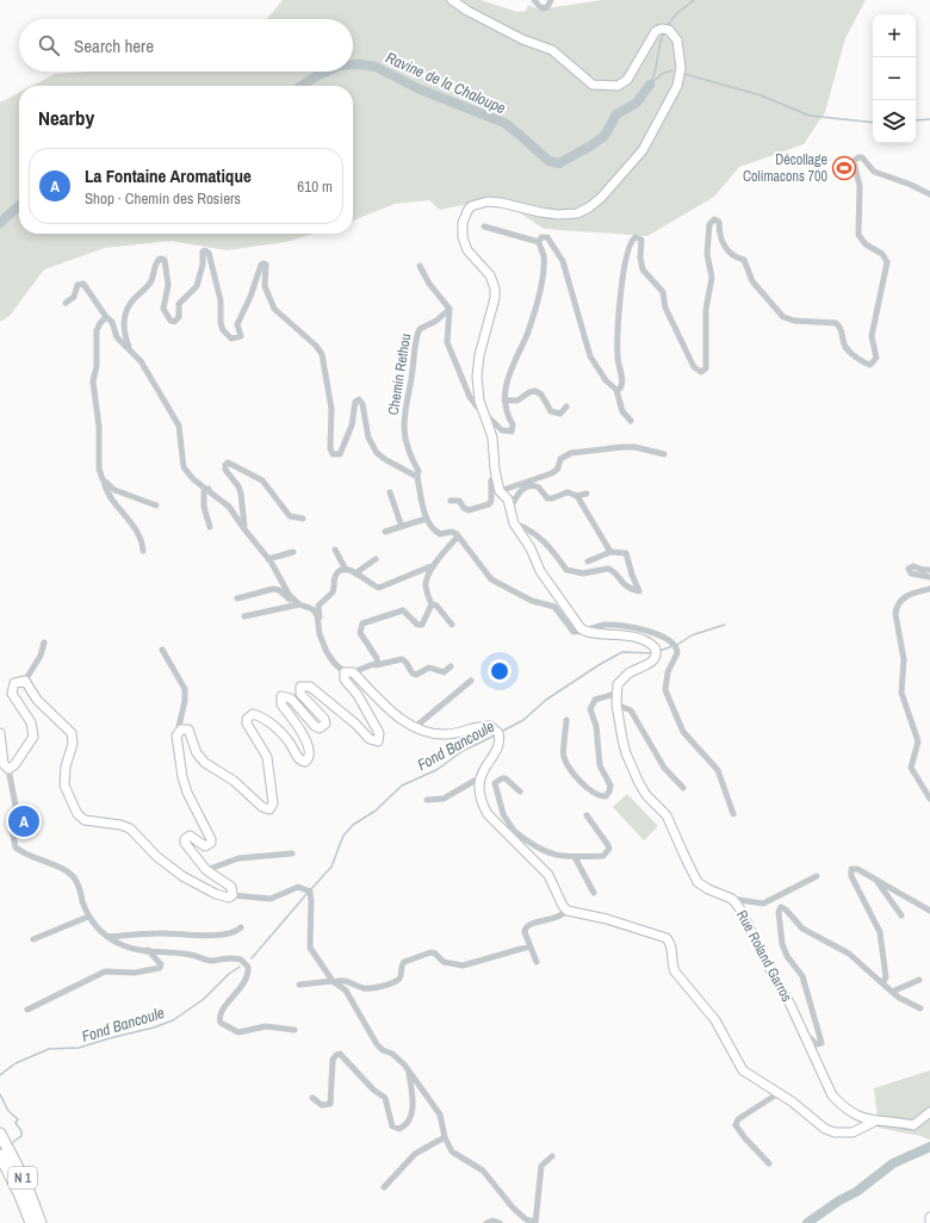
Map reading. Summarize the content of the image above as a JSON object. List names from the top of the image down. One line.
{"streets":{"highway":["N 1"],"main road":["Rue Roland Garros"],"street":["Chemin Rethou"]},"water":["Ravine de la Chaloupe","Fond Bancoule"],"places":{"sports":["Décollage Colimacons 700"]},"page":{"map_buttons":["+","−"],"search":"Search here","heading":"Nearby","list":[{"mark":"A","name":"La Fontaine Aromatique","note":"Shop · Chemin des Rosiers","value":"610 m"}],"pins":"A"}}
